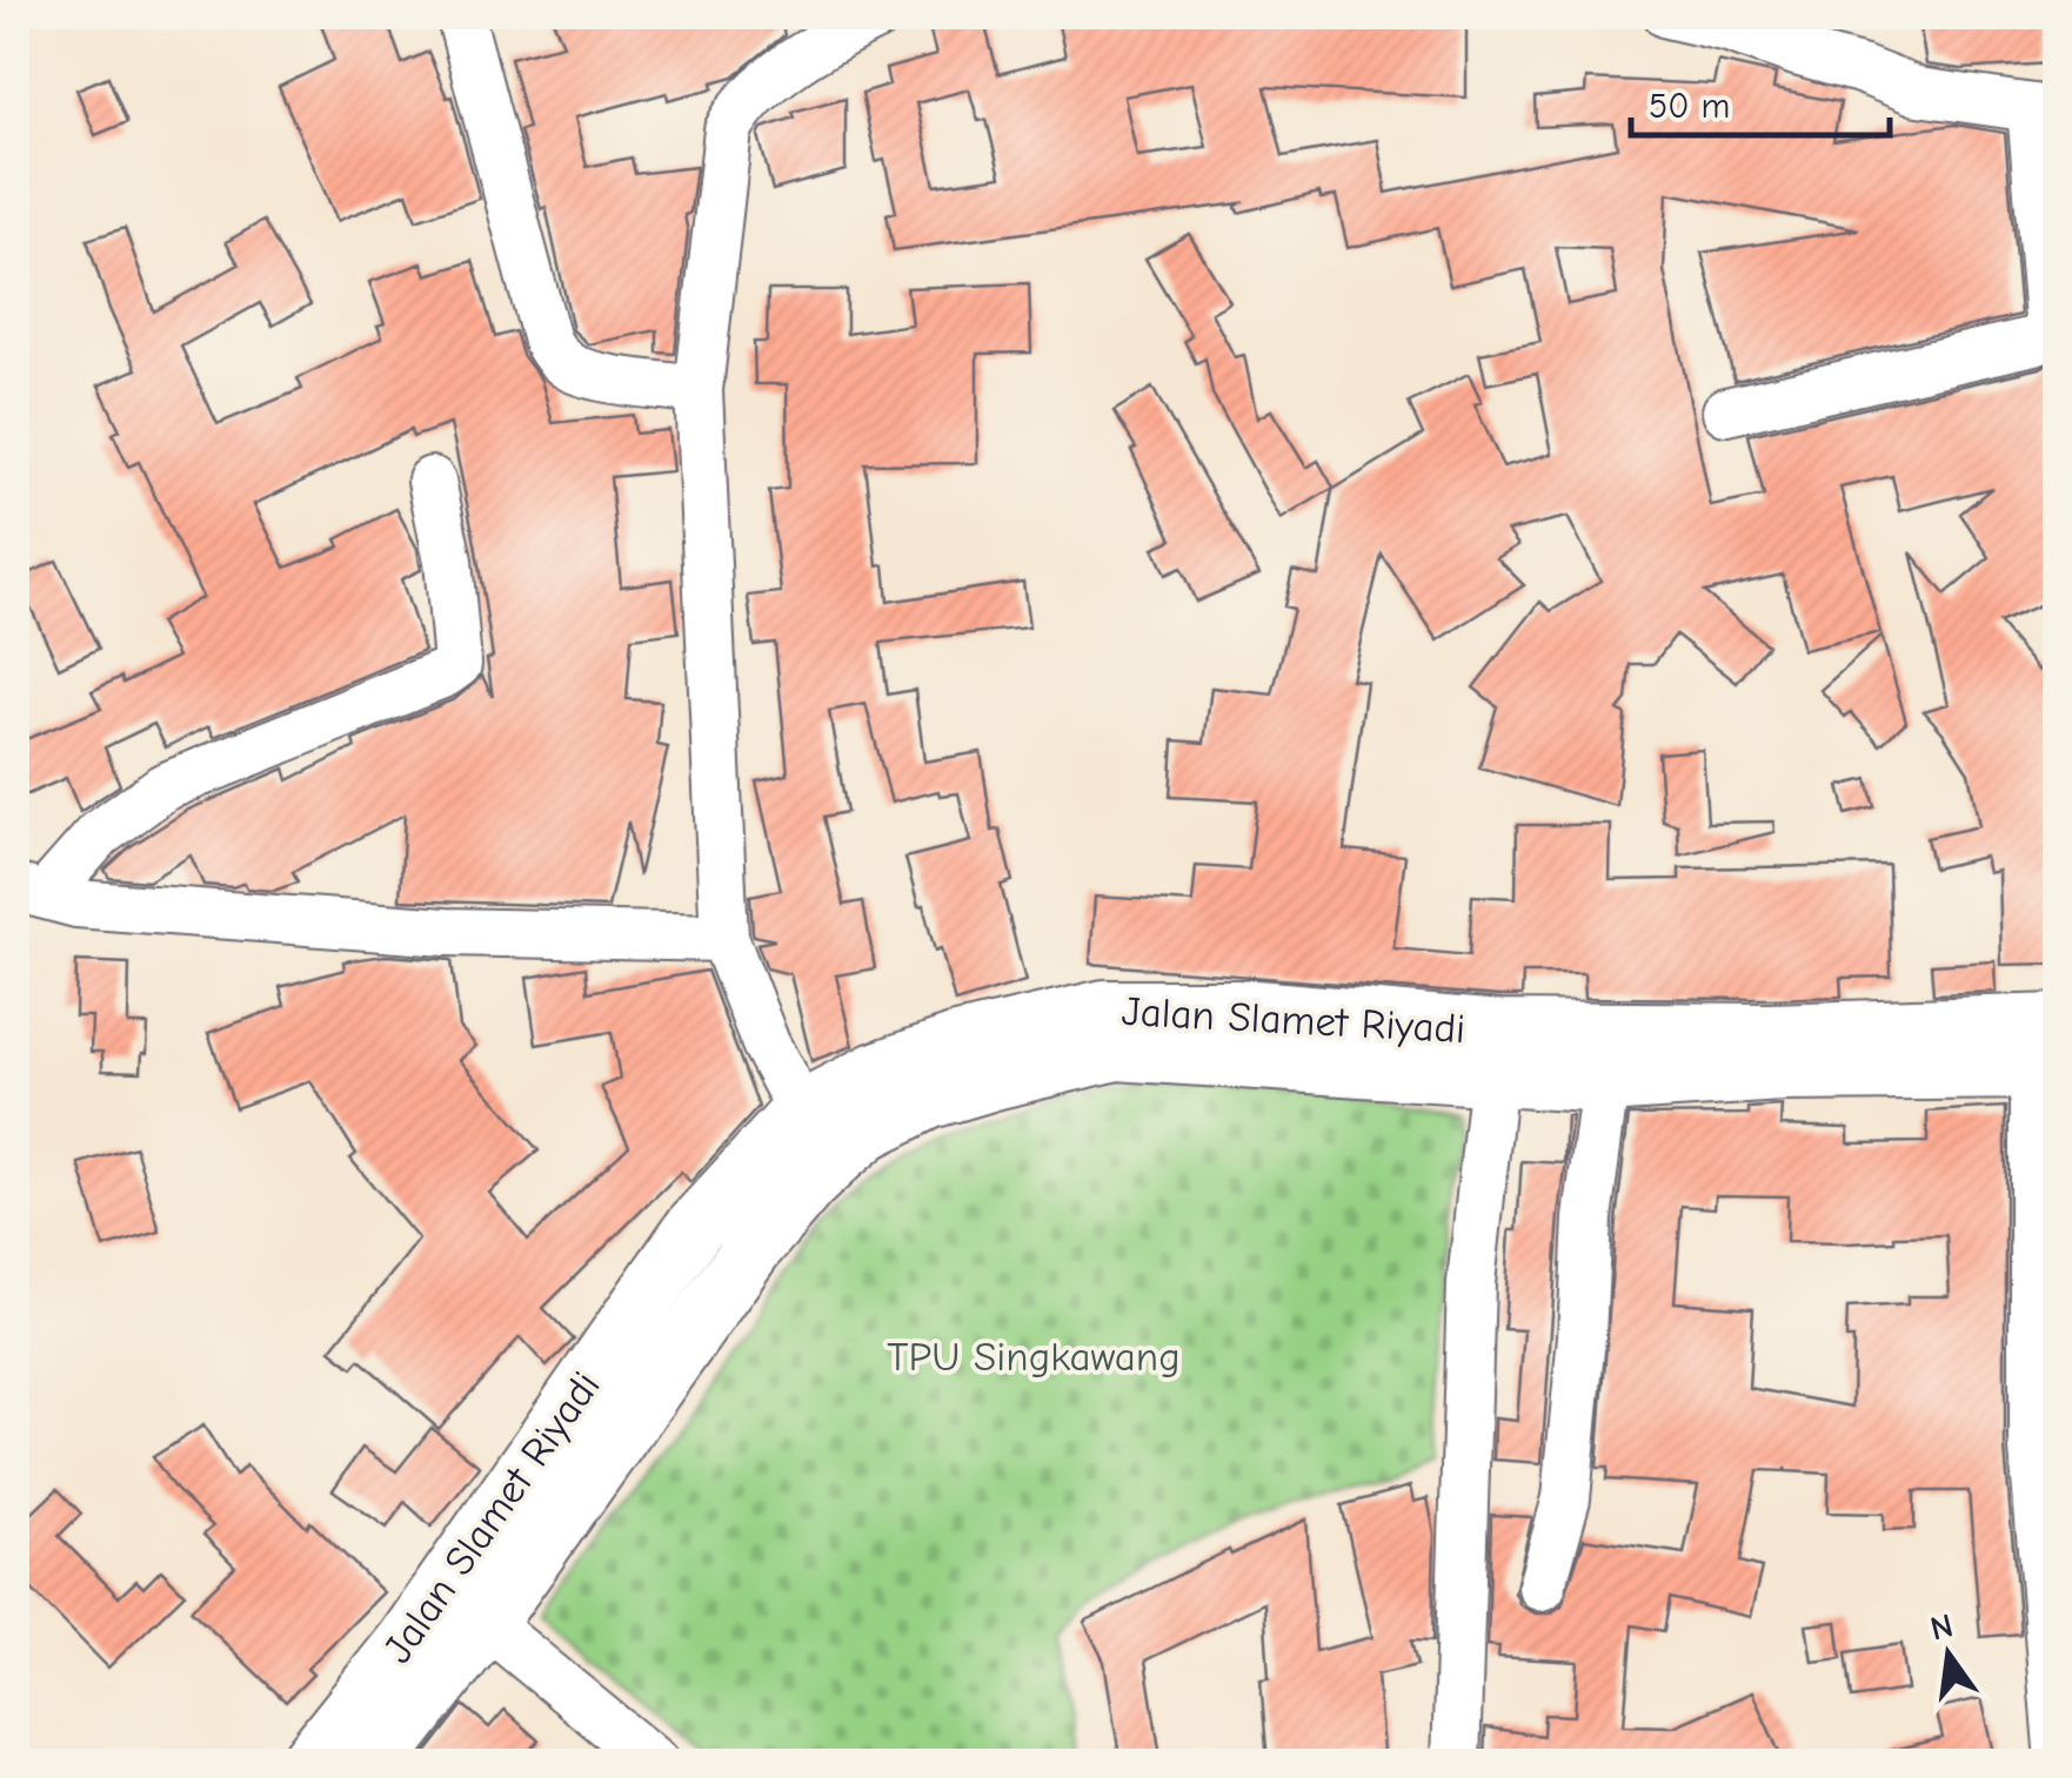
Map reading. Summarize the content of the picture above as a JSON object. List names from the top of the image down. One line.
{"streets":{"main road":["Jalan Slamet Riyadi"]},"parks":["TPU Singkawang"],"scale_bar":"50 m","north":"top"}
